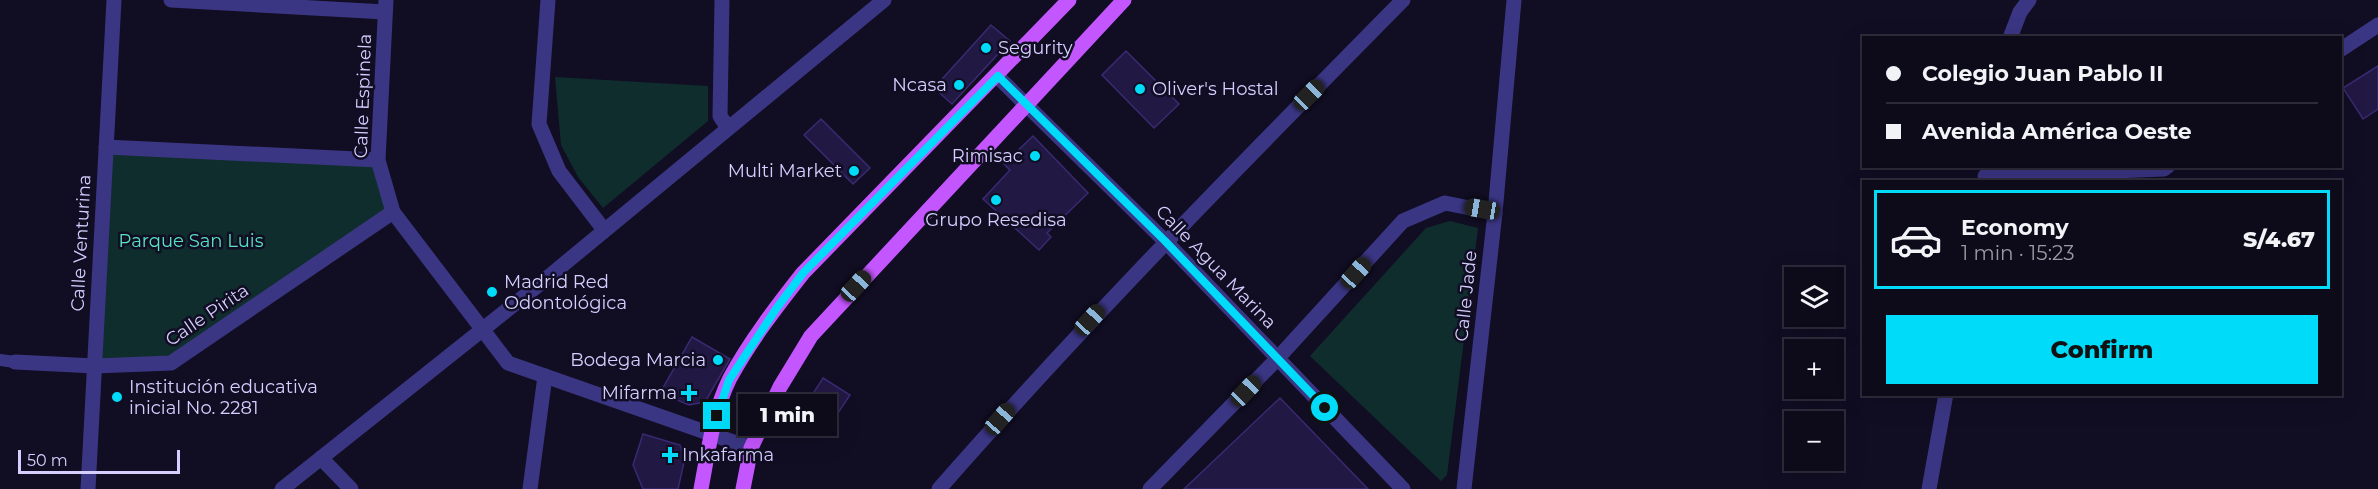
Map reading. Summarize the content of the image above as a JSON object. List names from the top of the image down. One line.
{"streets":{"street":["Calle Espinela","Calle Venturina","Calle Agua Marina","Calle Jade","Calle Pirita"]},"crossings":[["Calle Espinela","Calle Pirita"],["Calle Venturina","Calle Pirita"]],"parks":["Parque San Luis"],"places":{"other":["Segurity","Ncasa","Oliver's Hostal","Rimisac","Multi Market","Grupo Resedisa","Madrid Red Odontológica","Bodega Marcia","Institución educativa inicial No. 2281"],"health":["Mifarma","Inkafarma"]},"scale_bar":"50 m","page":{"banner":["Colegio Juan Pablo II","Avenida América Oeste"],"list":[{"name":"Economy","note":"1 min · 15:23","value":"S/4.67"}],"map_buttons":["+","−"],"buttons":"Confirm","bubble":"1 min","scale":"50 m"}}
